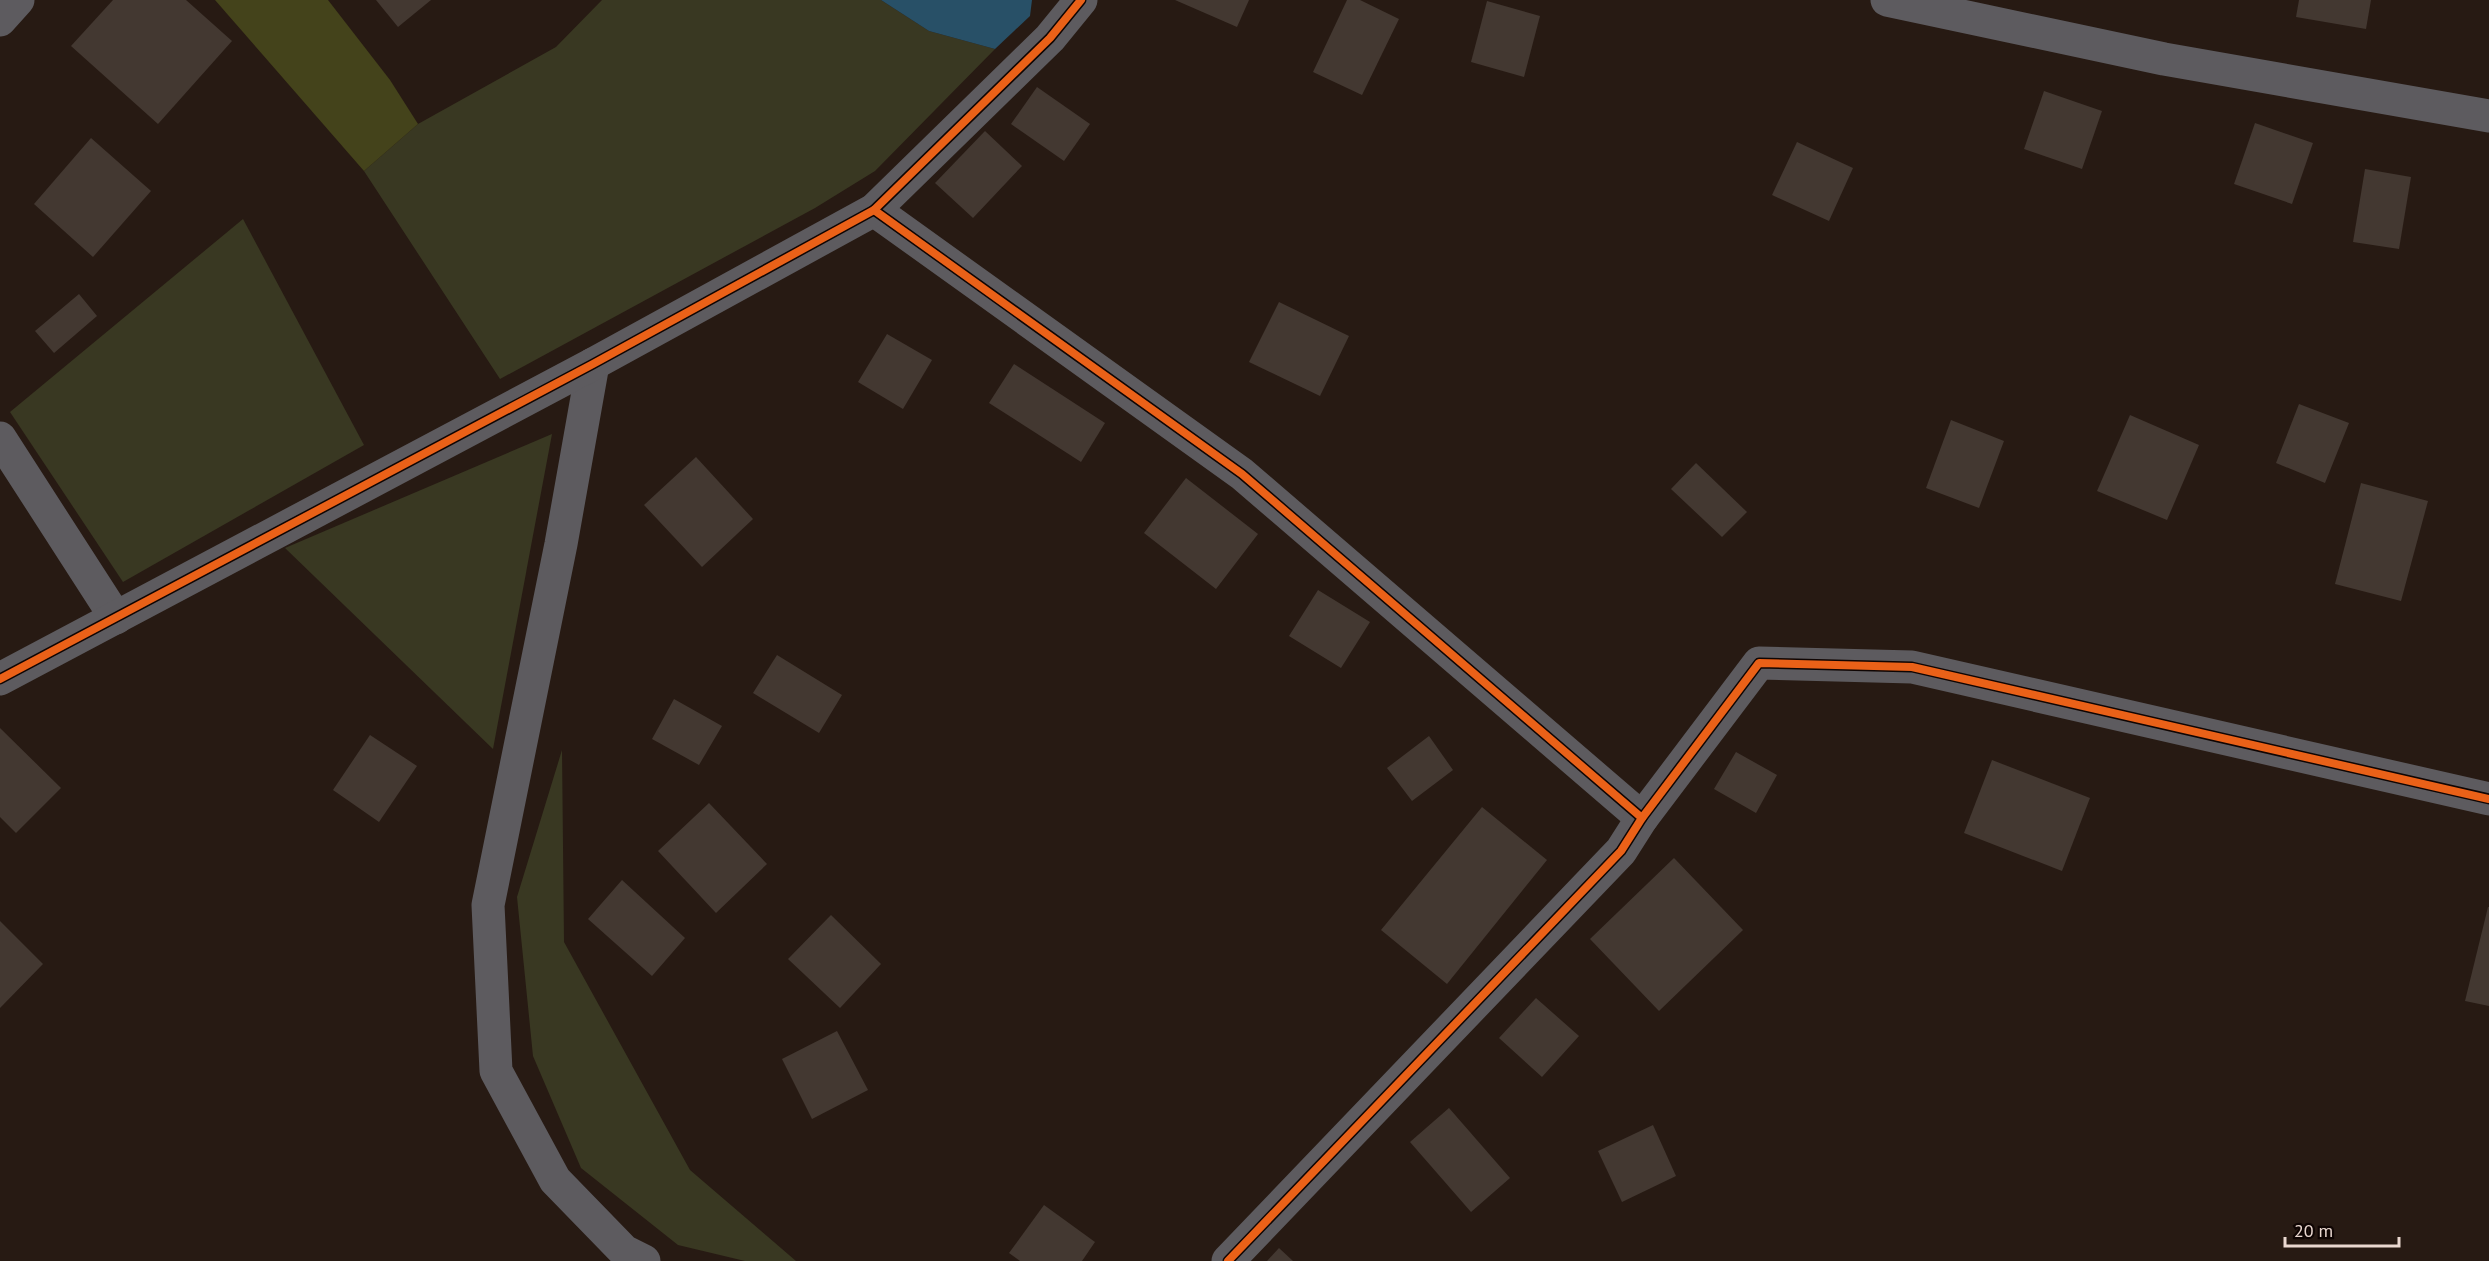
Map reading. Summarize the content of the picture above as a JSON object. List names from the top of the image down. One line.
{"scale_bar":"20 m"}
